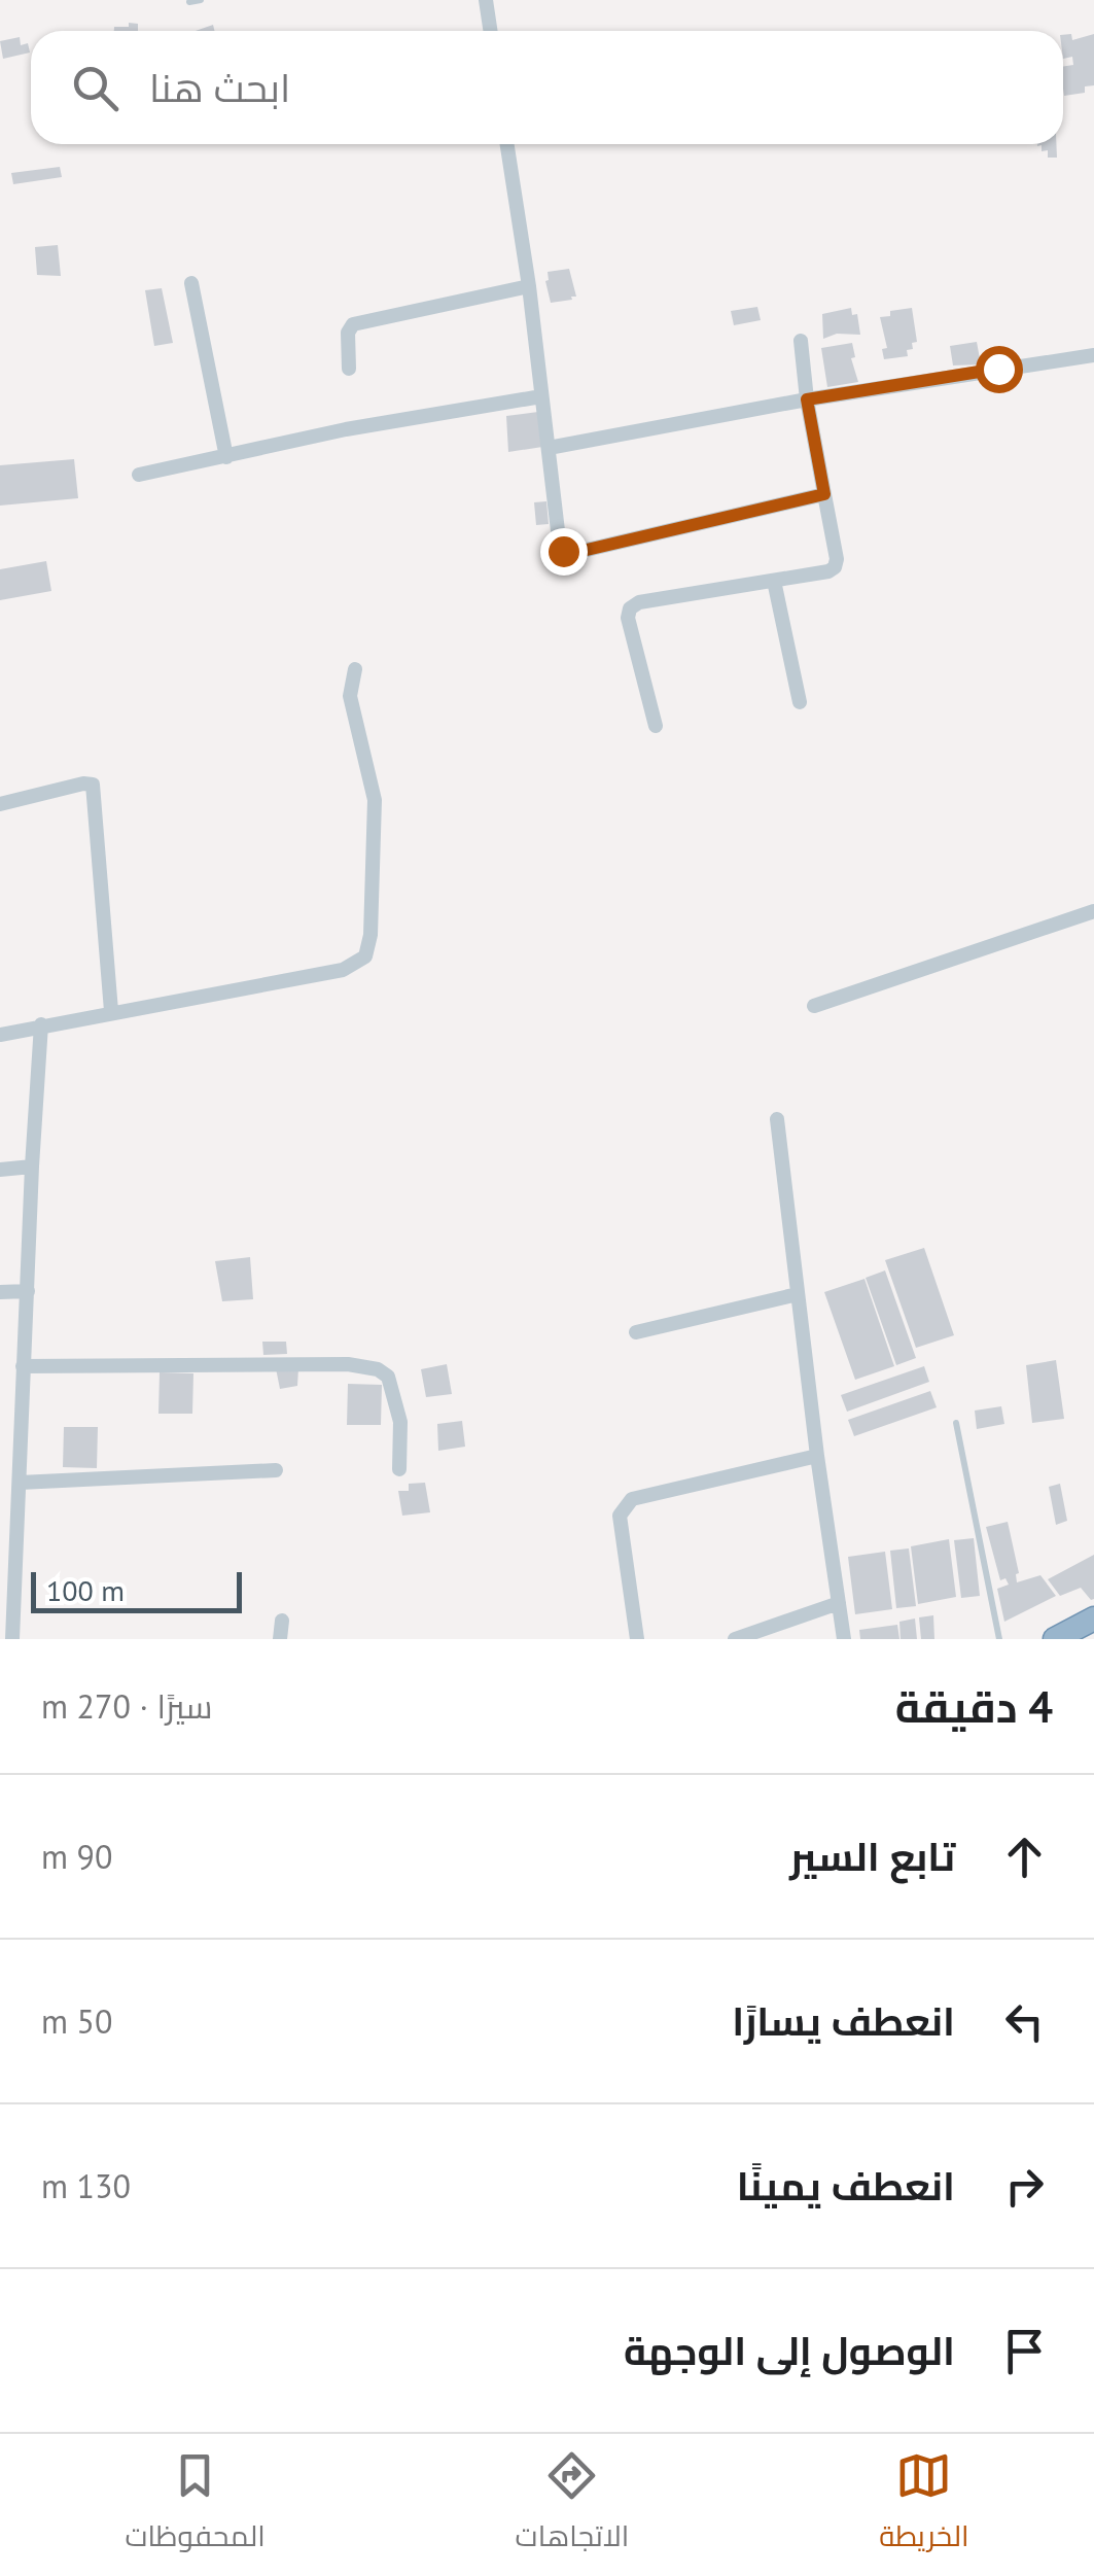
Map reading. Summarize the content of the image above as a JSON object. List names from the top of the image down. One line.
{"scale_bar":"100 m","page":{"search":"ابحث هنا","scale":"100 m","heading":["4 دقيقة","سيرًا · 270 m"],"list":[["تابع السير","90 m"],["انعطف يسارًا","50 m"],["انعطف يمينًا","130 m"],"الوصول إلى الوجهة"],"nav":["الخريطة","الاتجاهات","المحفوظات"]}}
